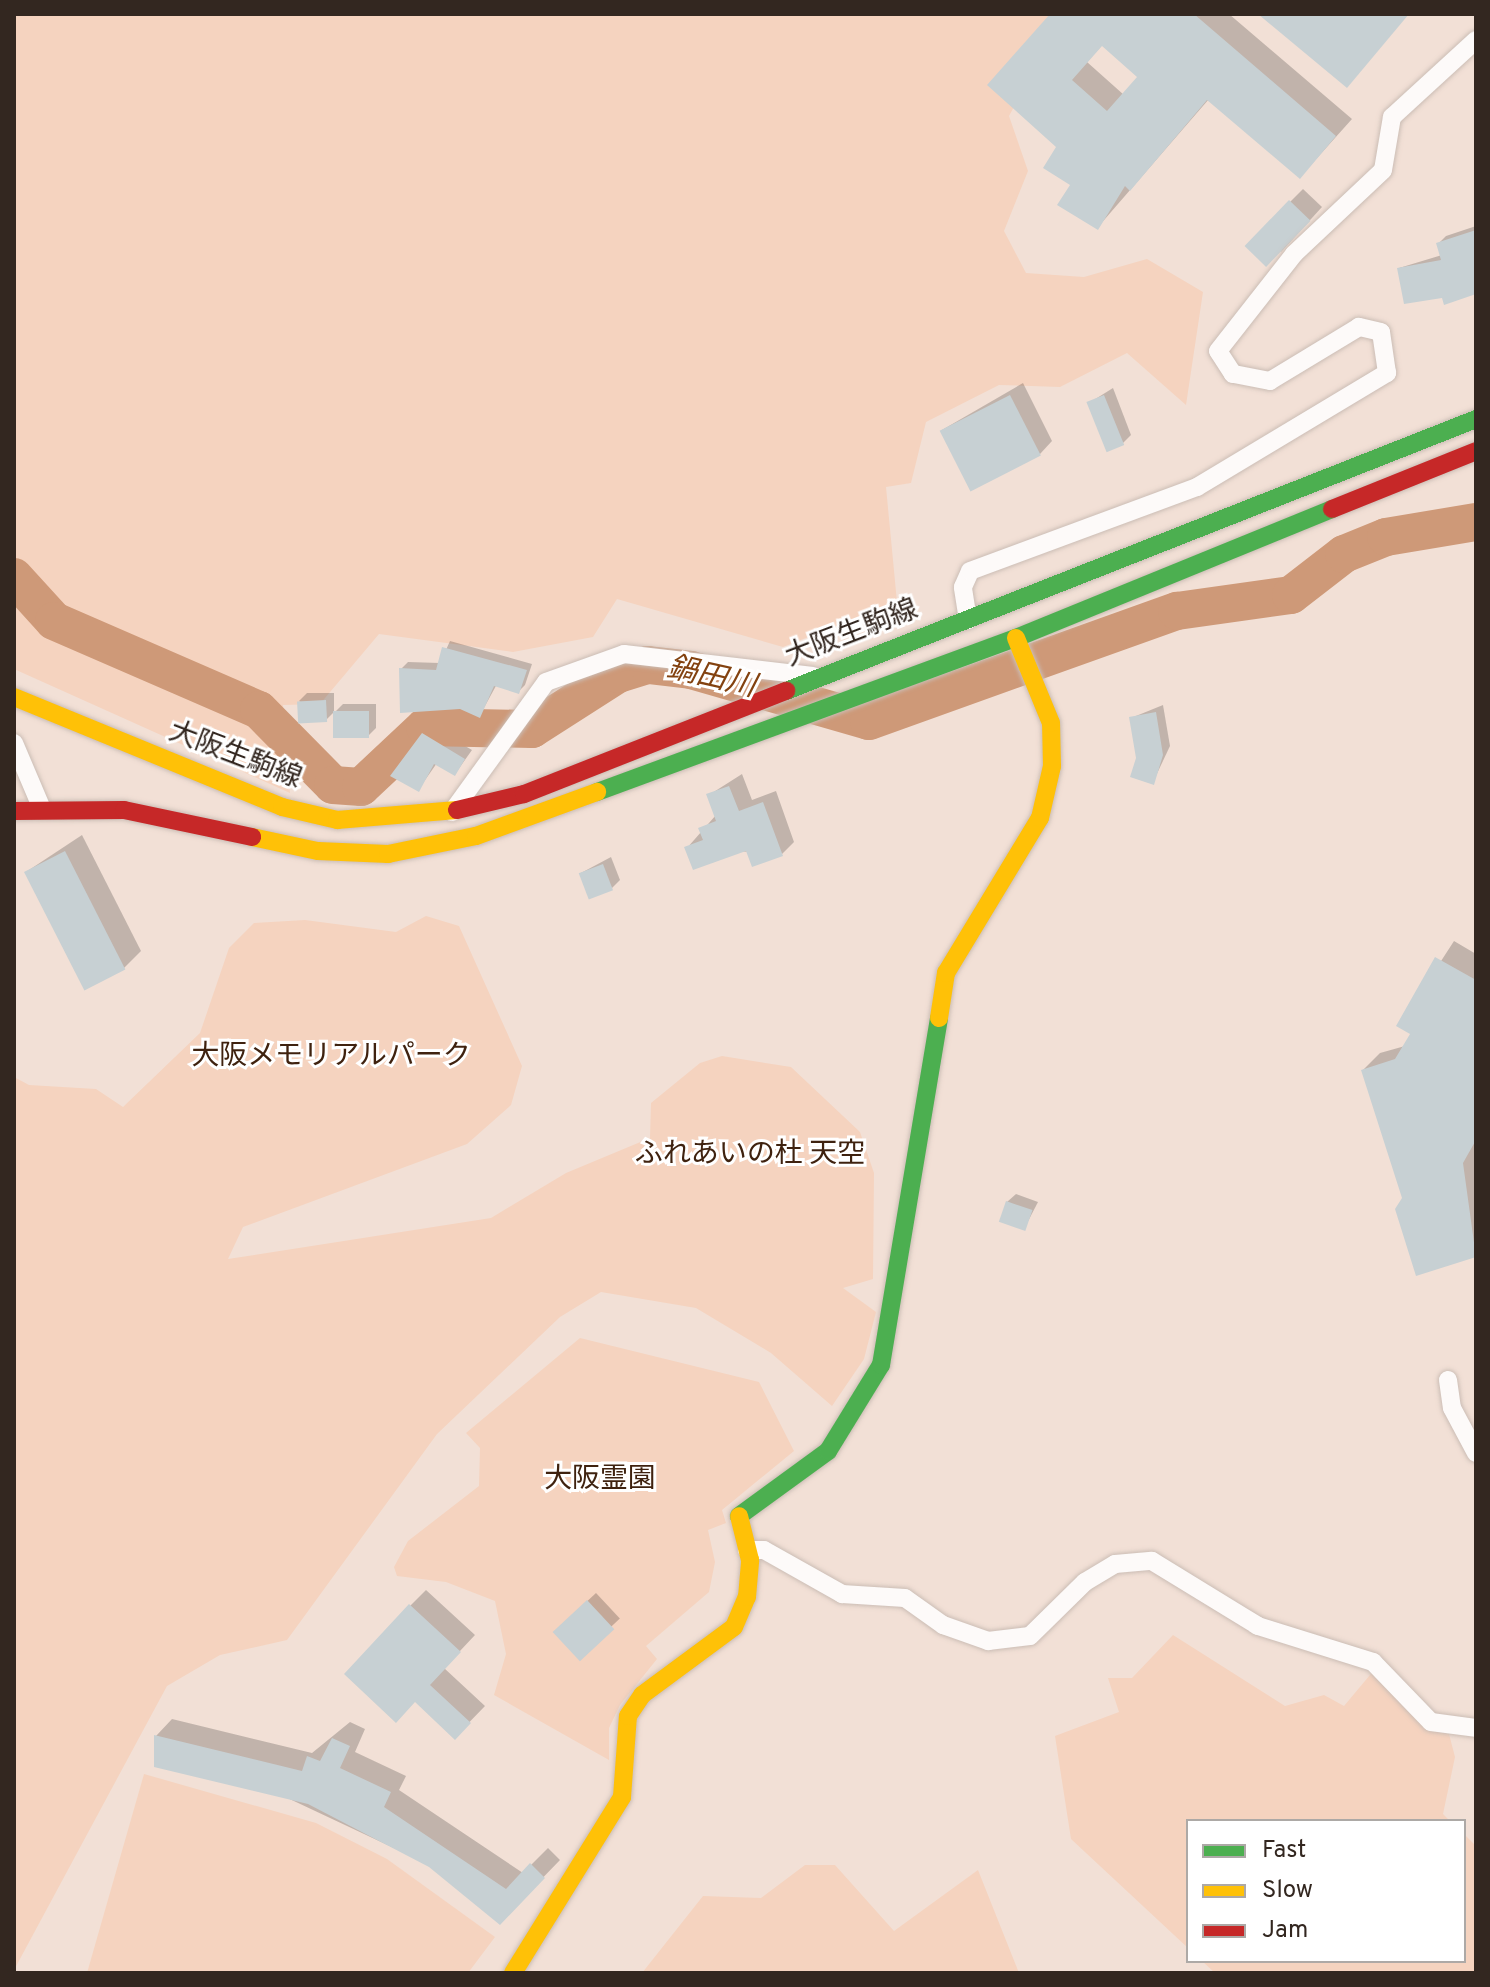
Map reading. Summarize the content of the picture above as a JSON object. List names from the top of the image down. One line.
{"streets":{"main road":["大阪生駒線"]},"water":["鍋田川"],"parks":["大阪メモリアルパーク","ふれあいの杜 天空","大阪霊園"],"legend":["Fast","Slow","Jam"]}
